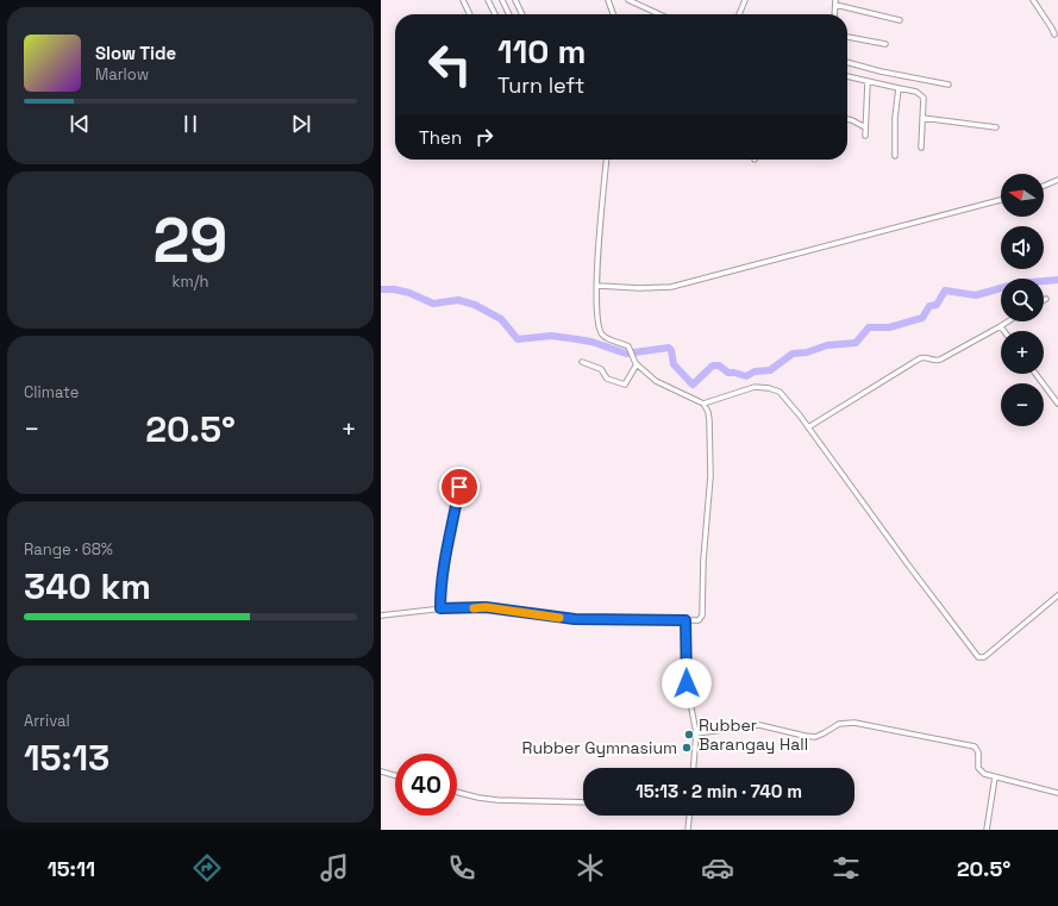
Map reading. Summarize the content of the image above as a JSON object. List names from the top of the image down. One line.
{"places":["Rubber Barangay Hall","Rubber Gymnasium"],"north":"left","page":{"turn":["110 m","Turn left"],"song":["Slow Tide","Marlow"],"then":"Then","tile":[["29","km/h"],"Climate",["Range · 68%","340 km"],["Arrival","15:13"]],"map_buttons":["+","−"],"heat":["−","20.5°","+"],"limit":"40","trip":"15:13 · 2 min · 740 m","tabs":["15:11","20.5°"]}}
